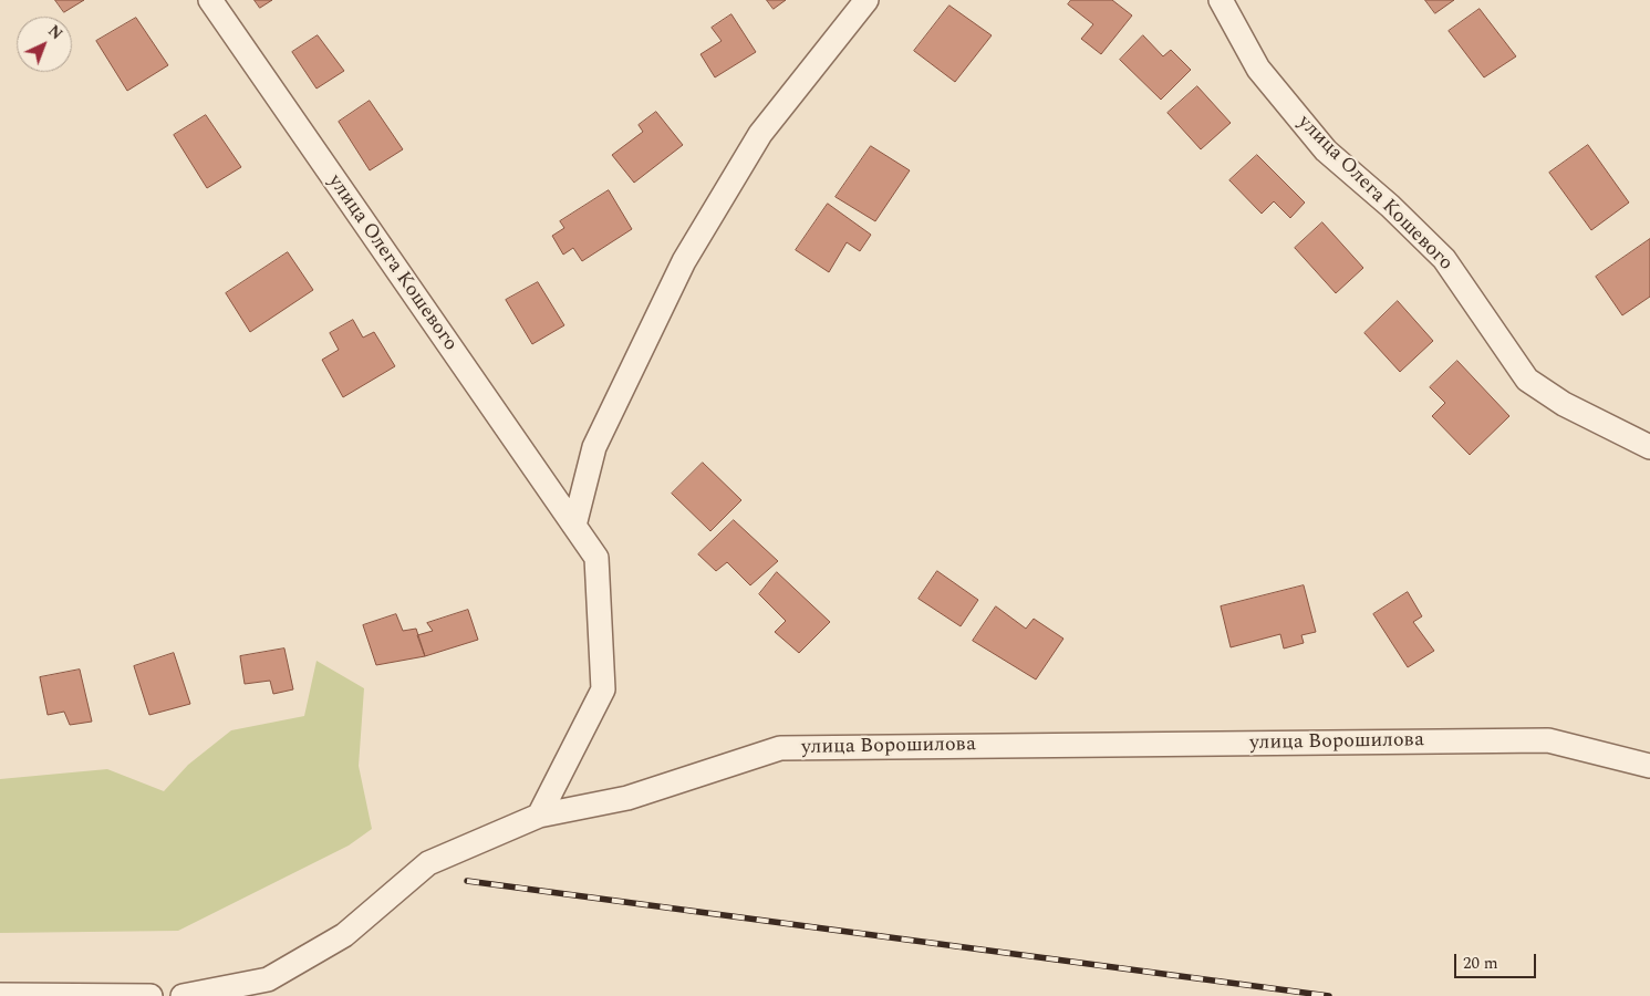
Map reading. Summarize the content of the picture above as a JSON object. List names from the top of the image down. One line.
{"streets":{"street":["улица Олега Кошевого","улица Ворошилова"]},"crossings":[["улица Олега Кошевого","улица Ворошилова"]],"scale_bar":"20 m","north":"top right"}
